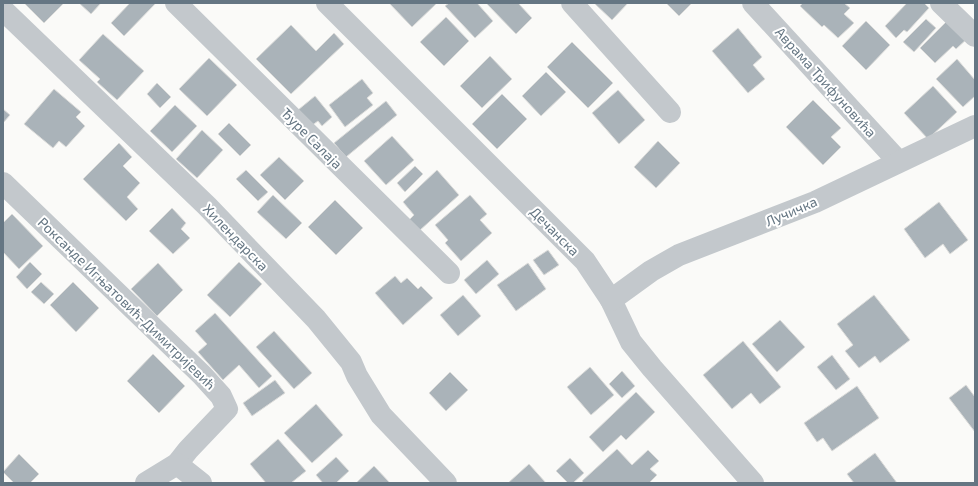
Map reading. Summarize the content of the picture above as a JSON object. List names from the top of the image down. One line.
{"streets":{"street":["Аврама Трифуновића","Ђуре Салаја","Лучичка","Дечанска","Хилендарска","Роксанде Игњатовић-Димитријевић"]},"crossings":[["Аврама Трифуновића","Лучичка"],["Лучичка","Дечанска"]]}
